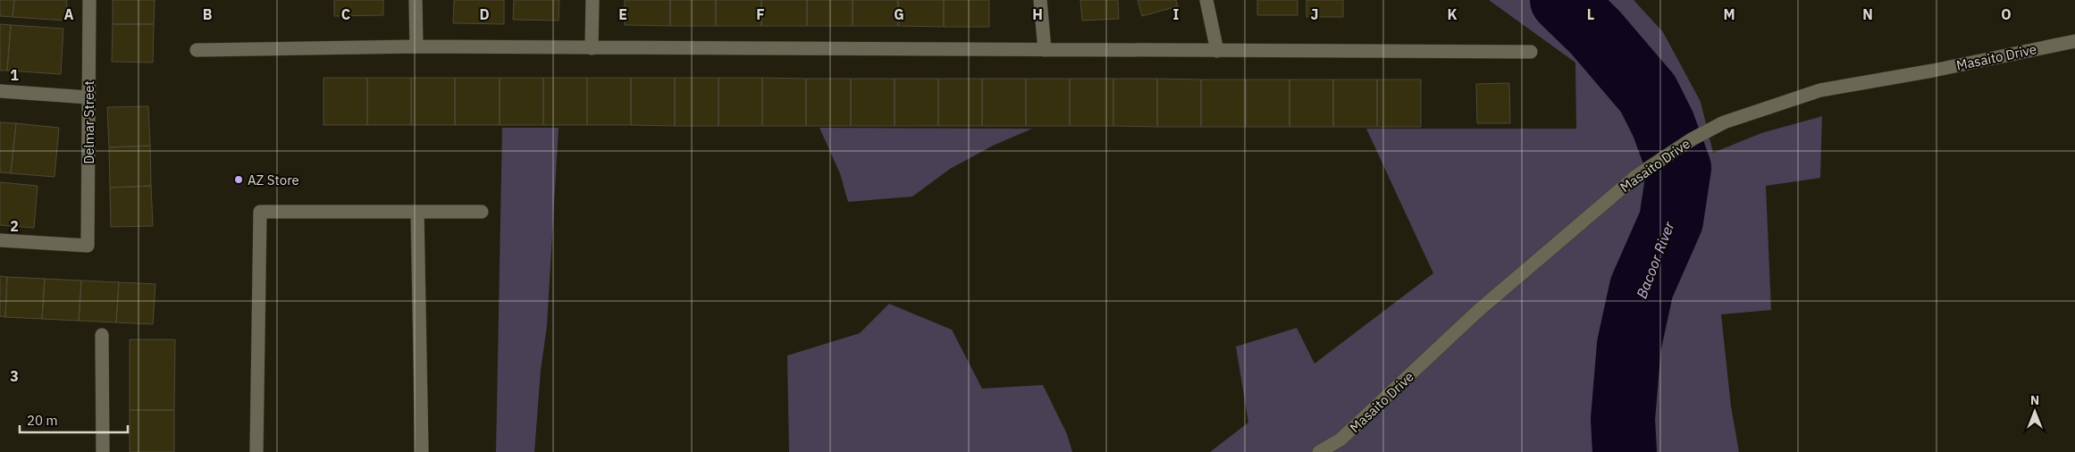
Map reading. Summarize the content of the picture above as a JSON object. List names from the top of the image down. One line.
{"streets":{"street":["Masaito Drive","Delmar Street"]},"water":["Bacoor River"],"places":["AZ Store"],"scale_bar":"20 m","north":"top","grid":{"columns":["A","B","C","D","E","F","G","H","I","J","K","L","M","N","O"],"rows":["1","2","3"]}}
